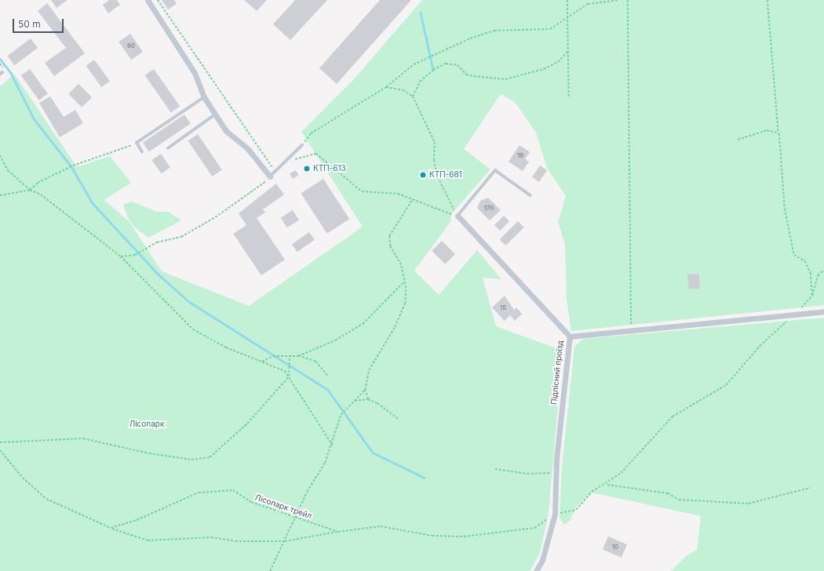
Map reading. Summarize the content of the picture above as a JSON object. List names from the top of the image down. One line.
{"streets":{"street":["Підлісний проїзд"],"path":["Лісопарк трейл"]},"crossings":[["Підлісний проїзд","Лісопарк трейл"]],"parks":["Лісопарк"],"places":["КТП-613","КТП-681"],"house_numbers":["90","19","17б","15","10"],"scale_bar":"50 m"}
